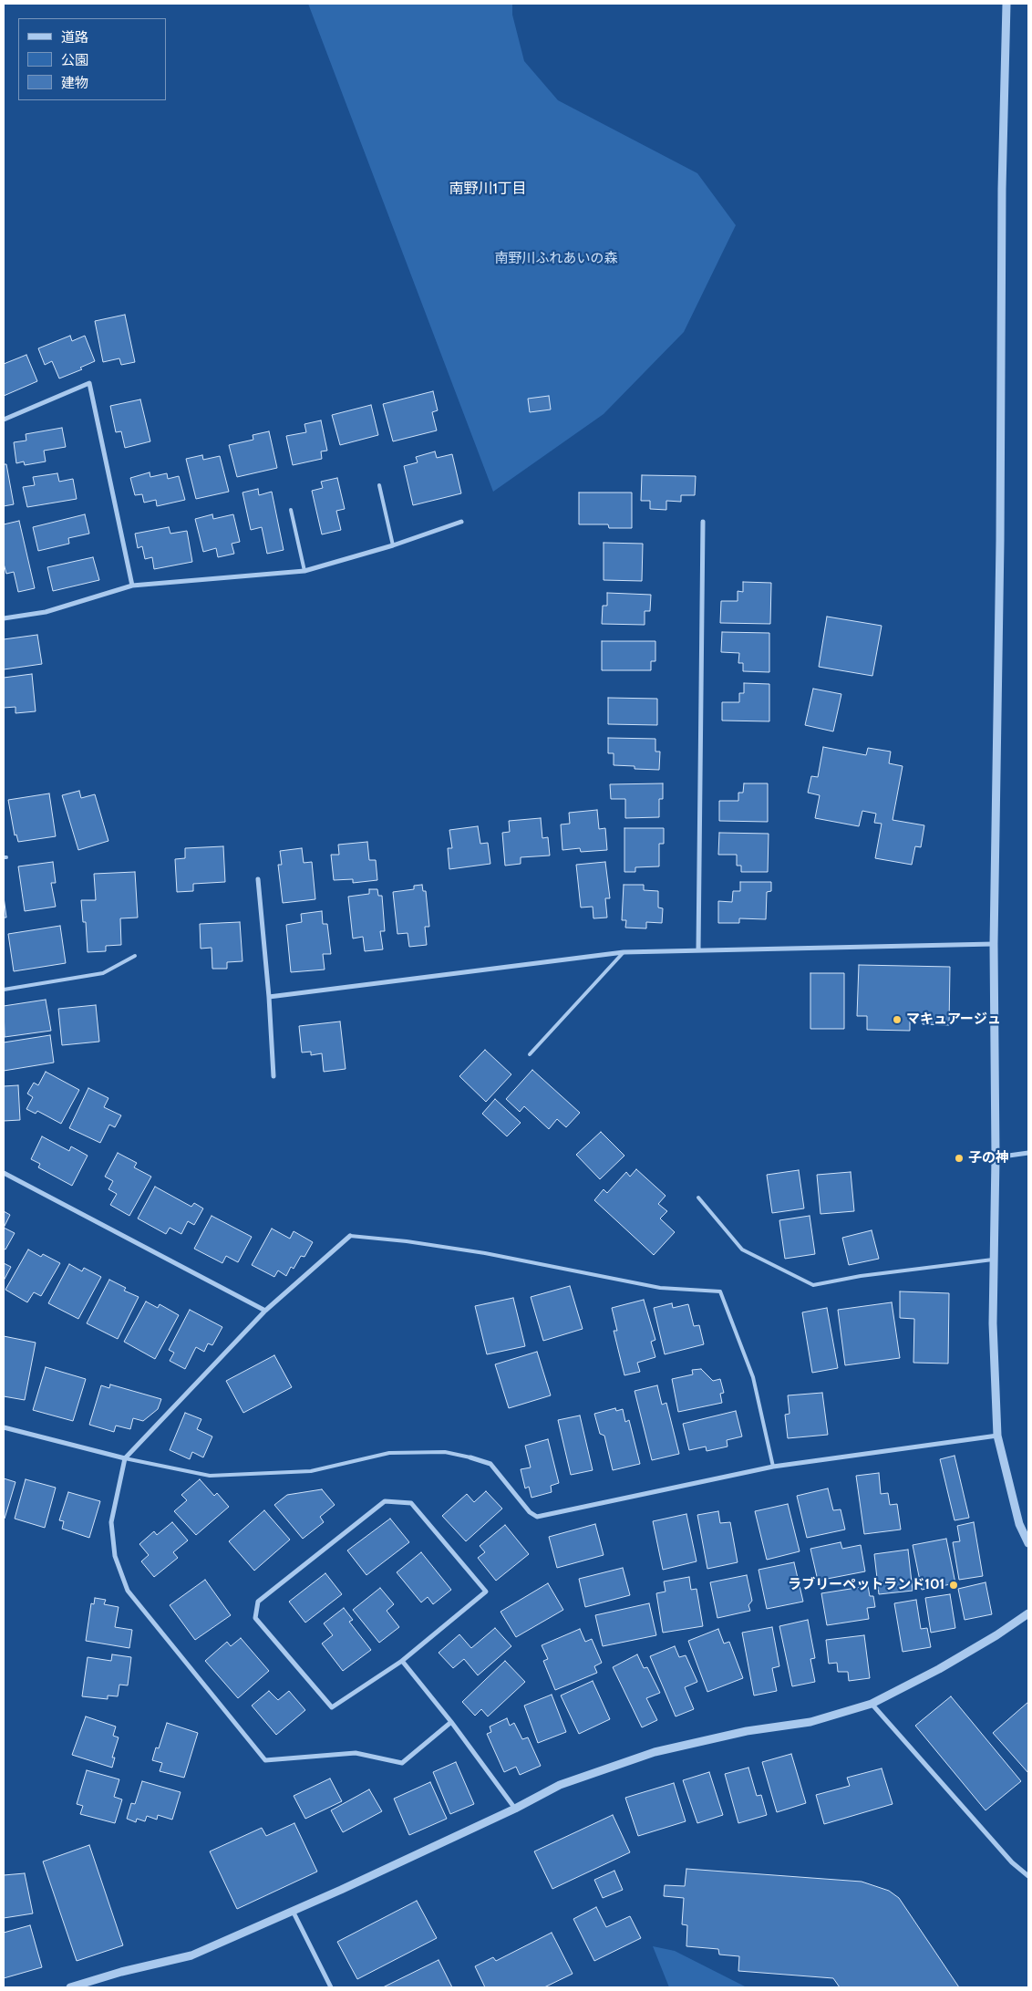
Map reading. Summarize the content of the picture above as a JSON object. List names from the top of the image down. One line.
{"districts":["南野川1丁目"],"parks":["南野川ふれあいの森"],"places":["マキュアージュ","子の神","ラブリーペットランド101"],"legend":["道路","公園","建物"]}
